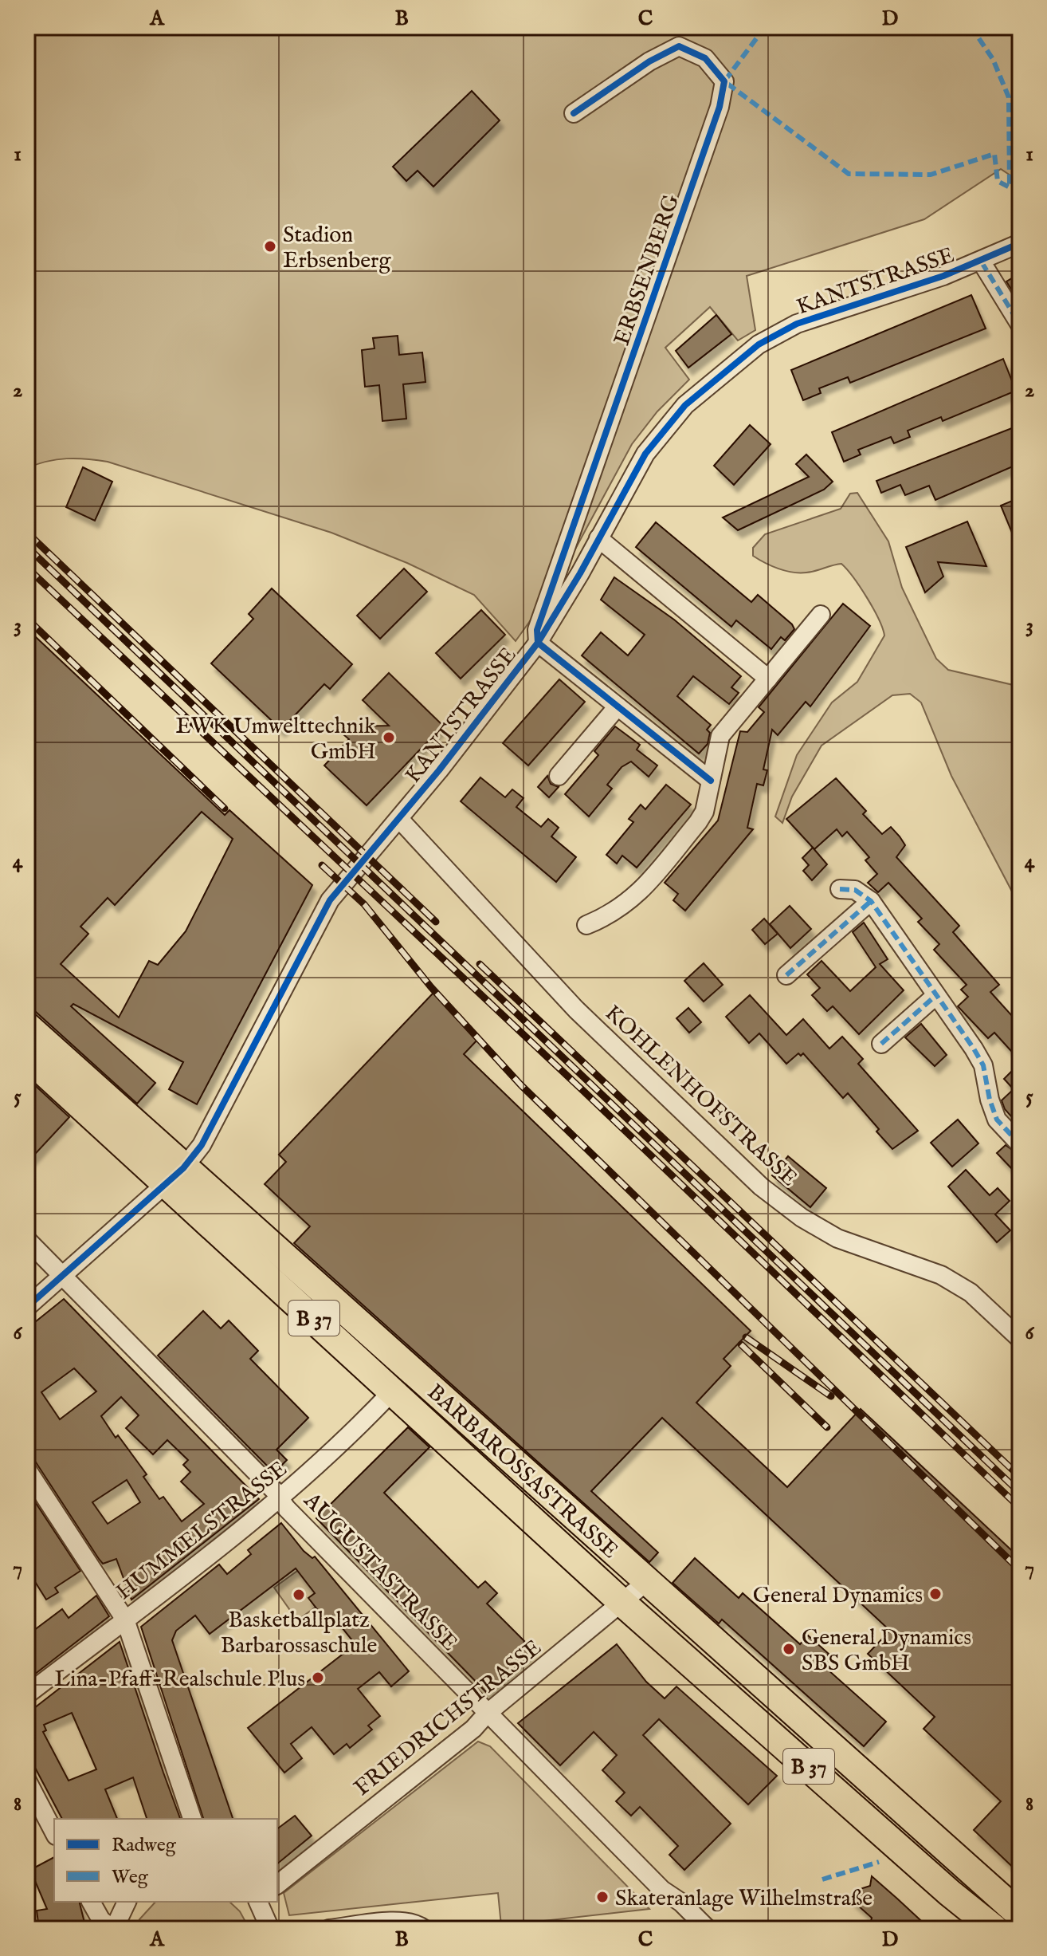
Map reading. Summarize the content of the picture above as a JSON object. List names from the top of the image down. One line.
{"streets":{"main road":["B 37","BARBAROSSASTRASSE"],"street":["ERBSENBERG","KANTSTRASSE","KOHLENHOFSTRASSE","HUMMELSTRASSE","AUGUSTASTRASSE","FRIEDRICHSTRASSE"]},"crossings":[["ERBSENBERG","KANTSTRASSE"],["KANTSTRASSE","KOHLENHOFSTRASSE"],["KANTSTRASSE","BARBAROSSASTRASSE"],["KANTSTRASSE","AUGUSTASTRASSE"],["BARBAROSSASTRASSE","HUMMELSTRASSE"],["BARBAROSSASTRASSE","FRIEDRICHSTRASSE"],["HUMMELSTRASSE","AUGUSTASTRASSE"],["AUGUSTASTRASSE","FRIEDRICHSTRASSE"]],"places":["Stadion Erbsenberg","EWK Umwelttechnik GmbH","General Dynamics","Basketballplatz Barbarossaschule","General Dynamics SBS GmbH","Lina-Pfaff-Realschule Plus","Skateranlage Wilhelmstraße"],"legend":["Radweg","Weg"],"grid":{"columns":["A","B","C","D"],"rows":["1","2","3","4","5","6","7","8"]}}
